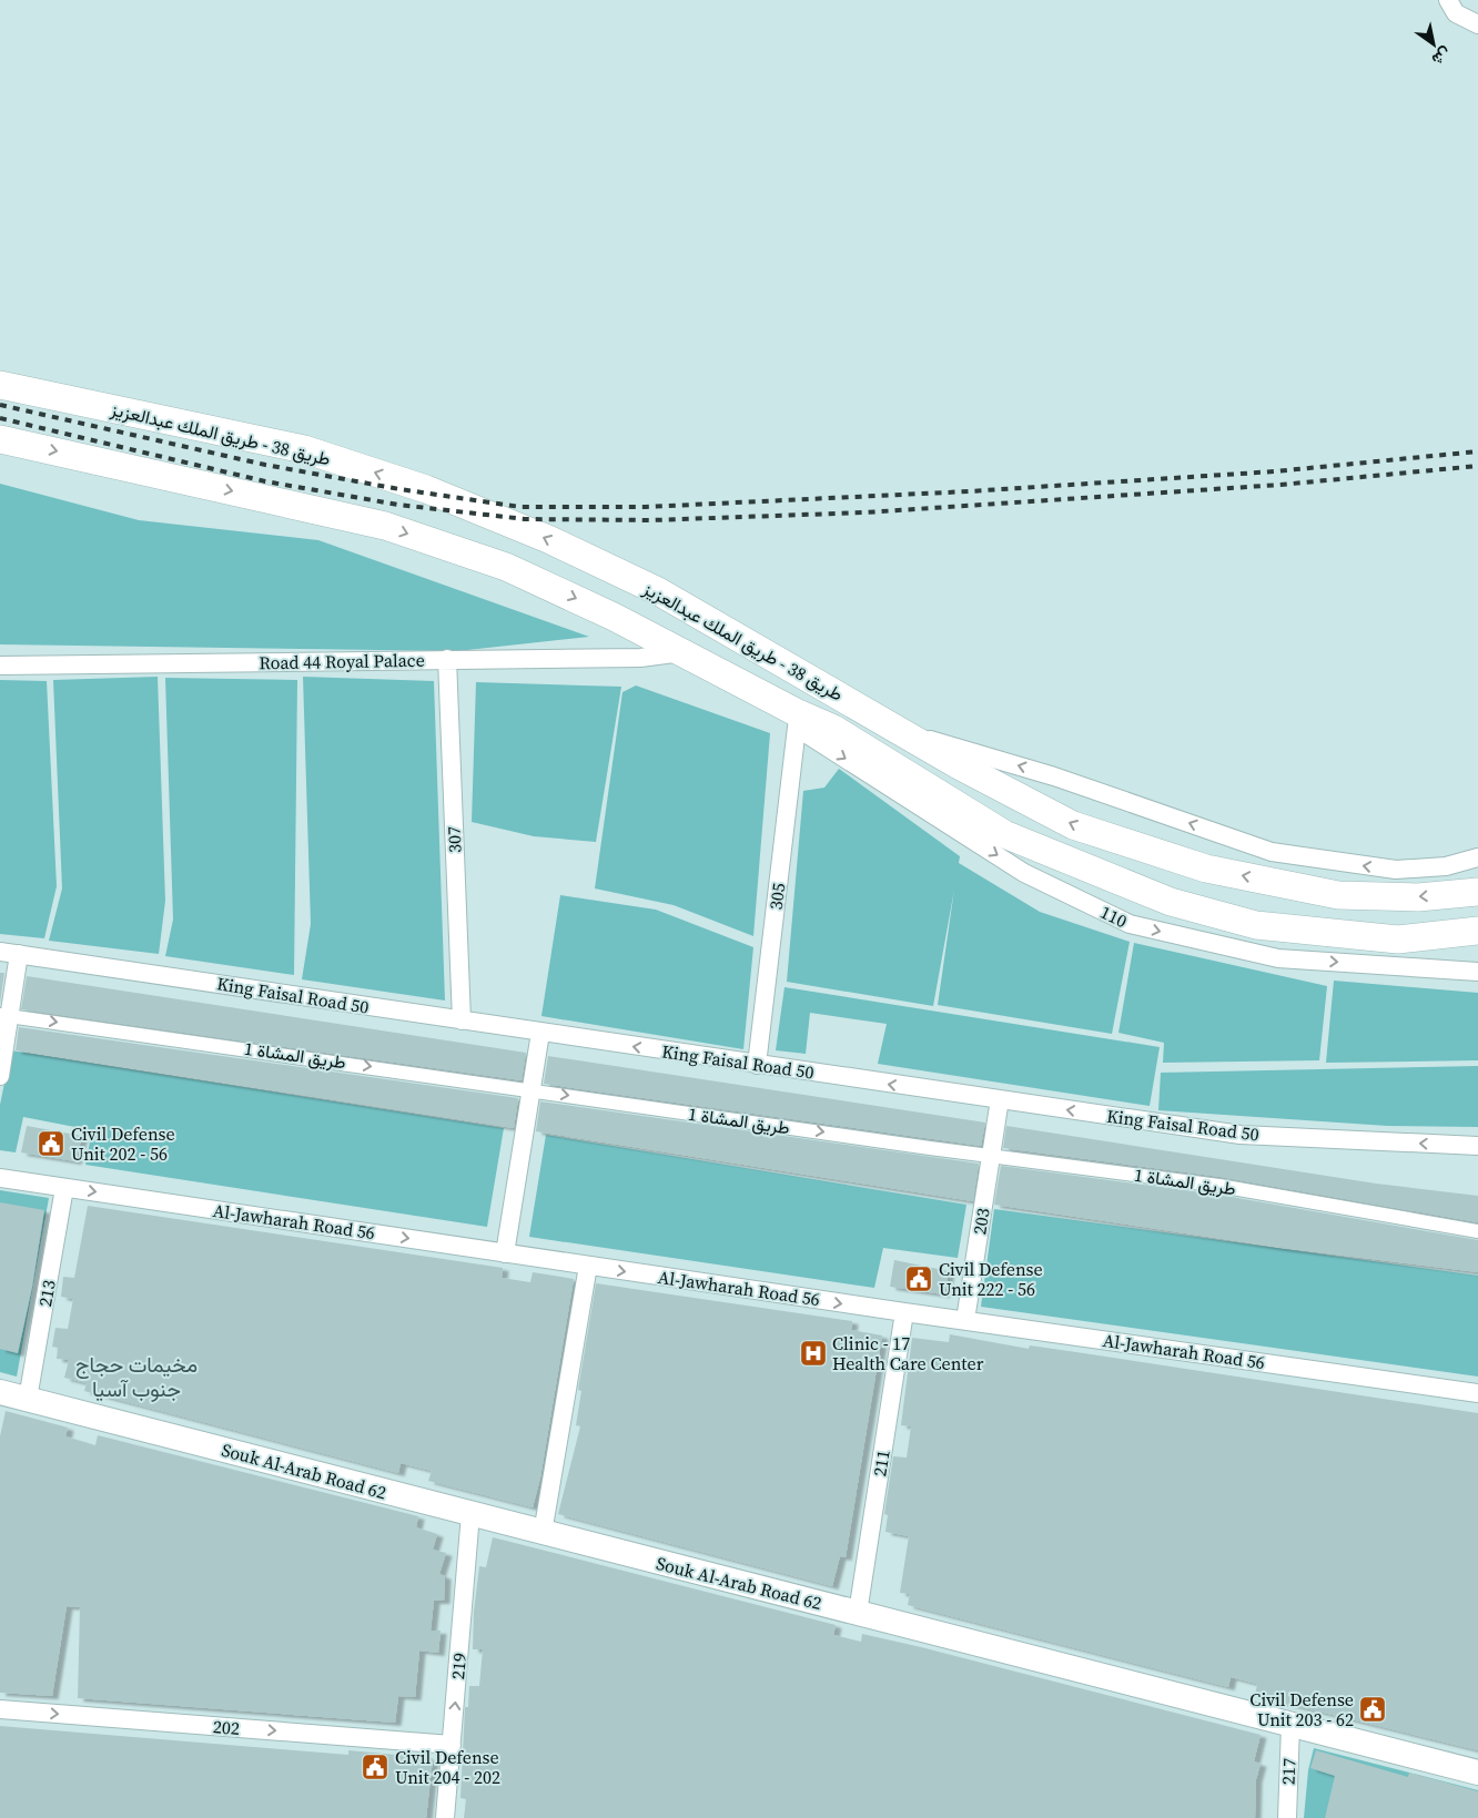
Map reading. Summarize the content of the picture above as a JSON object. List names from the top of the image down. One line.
{"streets":{"main road":["طريق 38 - طريق الملك عبدالعزيز","Souk Al-Arab Road 62"],"street":["Road 44 Royal Palace","307","305","110","King Faisal Road 50","طريق المشاة 1","Al-Jawharah Road 56","203","213","211","219","202","217"]},"crossings":[["طريق 38 - طريق الملك عبدالعزيز","Road 44 Royal Palace"],["طريق 38 - طريق الملك عبدالعزيز","305"],["طريق 38 - طريق الملك عبدالعزيز","110"],["Road 44 Royal Palace","307"],["307","King Faisal Road 50"],["305","110"],["305","King Faisal Road 50"],["King Faisal Road 50","203"],["طريق المشاة 1","203"],["Al-Jawharah Road 56","203"],["Al-Jawharah Road 56","213"],["Al-Jawharah Road 56","211"],["213","Souk Al-Arab Road 62"],["211","Souk Al-Arab Road 62"],["Souk Al-Arab Road 62","219"],["Souk Al-Arab Road 62","217"],["219","202"]],"one_way":["King Faisal Road 50","طريق المشاة 1","Al-Jawharah Road 56","219","202"],"districts":["مخيمات حجاج جنوب آسيا"],"places":{"public building":["Civil Defense Unit 202 - 56","Civil Defense Unit 222 - 56","Civil Defense Unit 203 - 62","Civil Defense Unit 204 - 202"],"hospital":["Clinic - 17 Health Care Center"]},"north":"bottom right"}
